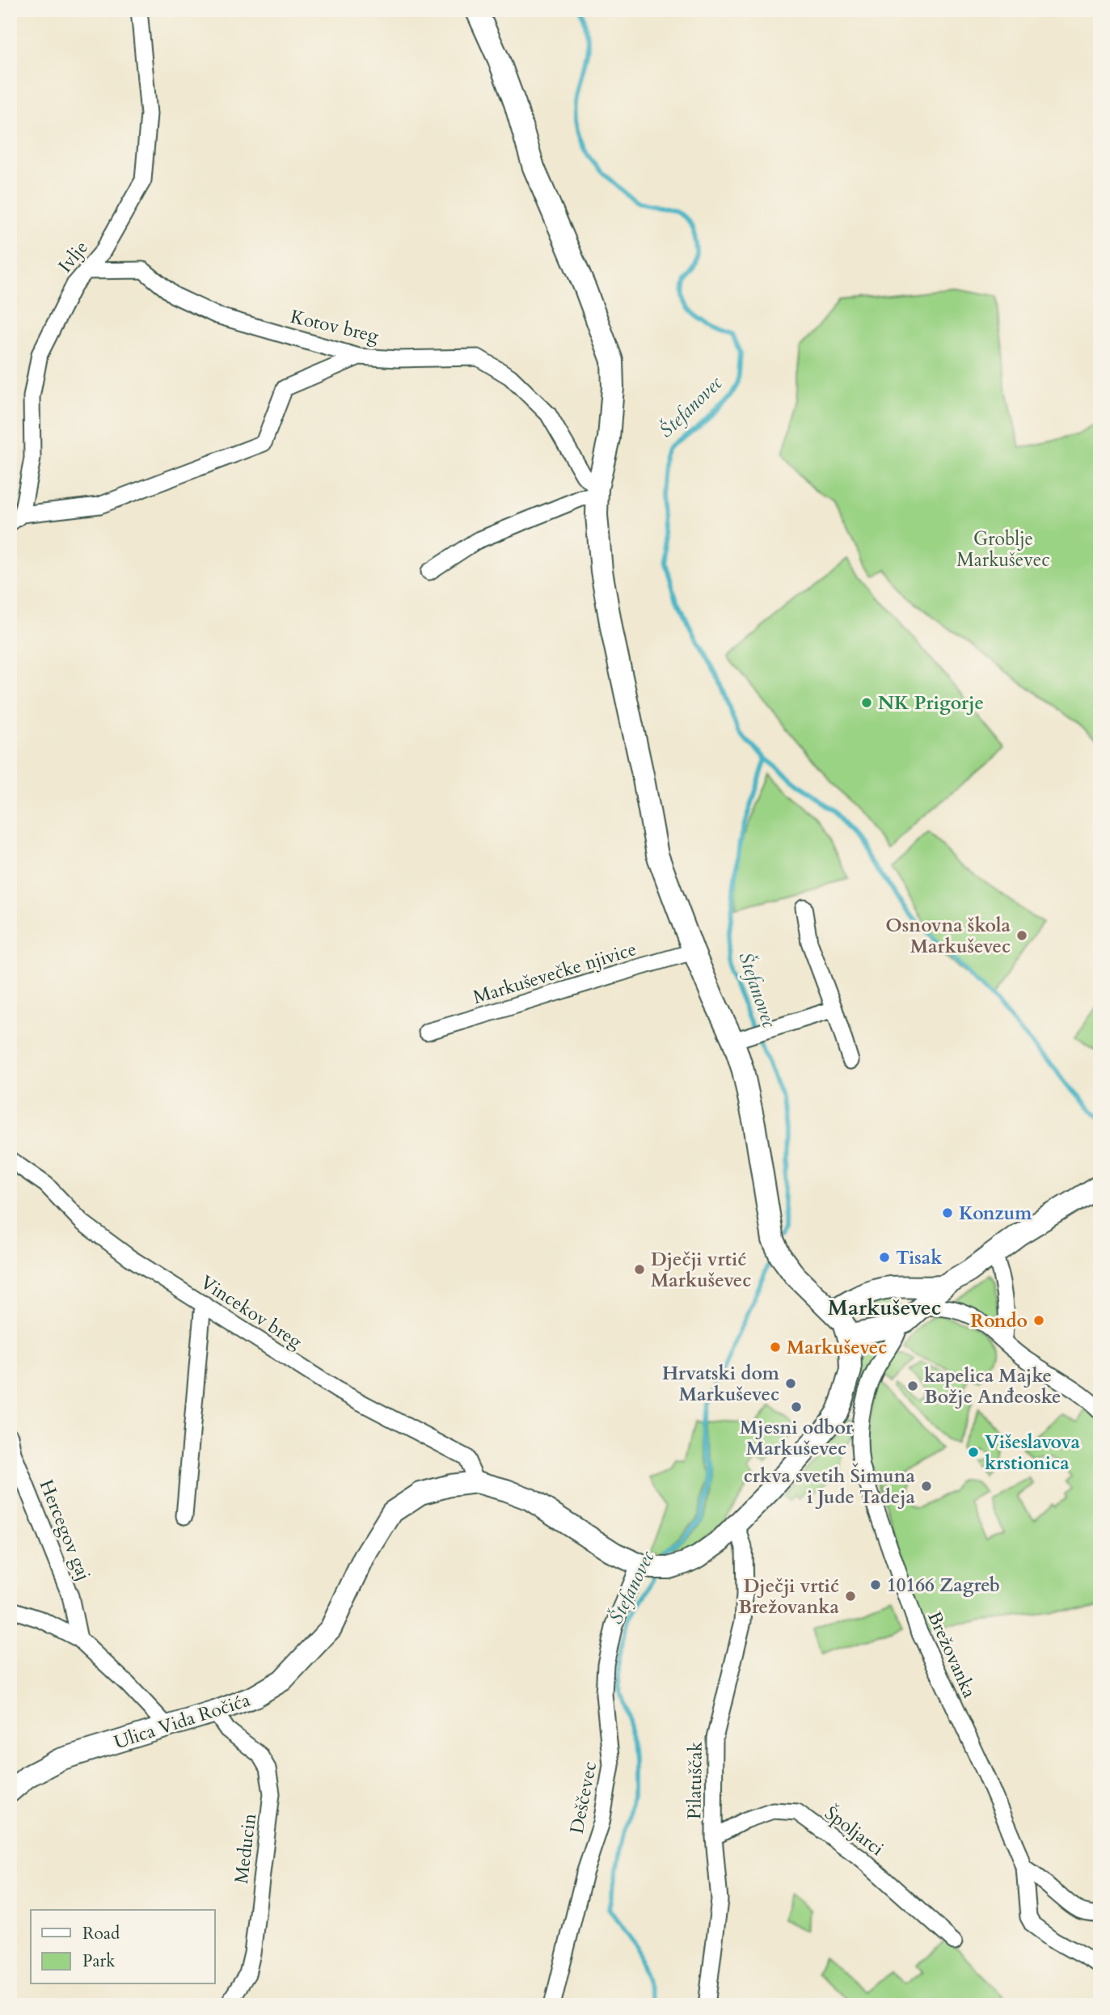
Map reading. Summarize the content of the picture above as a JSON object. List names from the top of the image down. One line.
{"streets":{"main road":["Ulica Vida Ročića"],"street":["Ivlje","Kotov breg","Markuševečke njivice","Vincekov breg","Hercegov gaj","Brežovanka","Pilatuščak","Deščevec","Špoljarci","Meducin"]},"crossings":[["Ivlje","Kotov breg"],["Vincekov breg","Ulica Vida Ročića"],["Ulica Vida Ročića","Deščevec"],["Ulica Vida Ročića","Meducin"],["Pilatuščak","Špoljarci"]],"districts":["Markuševec"],"water":["Štefanovec"],"parks":["Groblje Markuševec"],"places":["NK Prigorje","Osnovna škola Markuševec","Konzum","Tisak","Dječji vrtić Markuševec","Rondo","Markuševec","Hrvatski dom Markuševec","kapelica Majke Božje Anđeoske","Mjesni odbor Markuševec","Višeslavova krstionica","crkva svetih Šimuna i Jude Tadeja","10166 Zagreb","Dječji vrtić Brežovanka"],"legend":["Road","Park"]}
